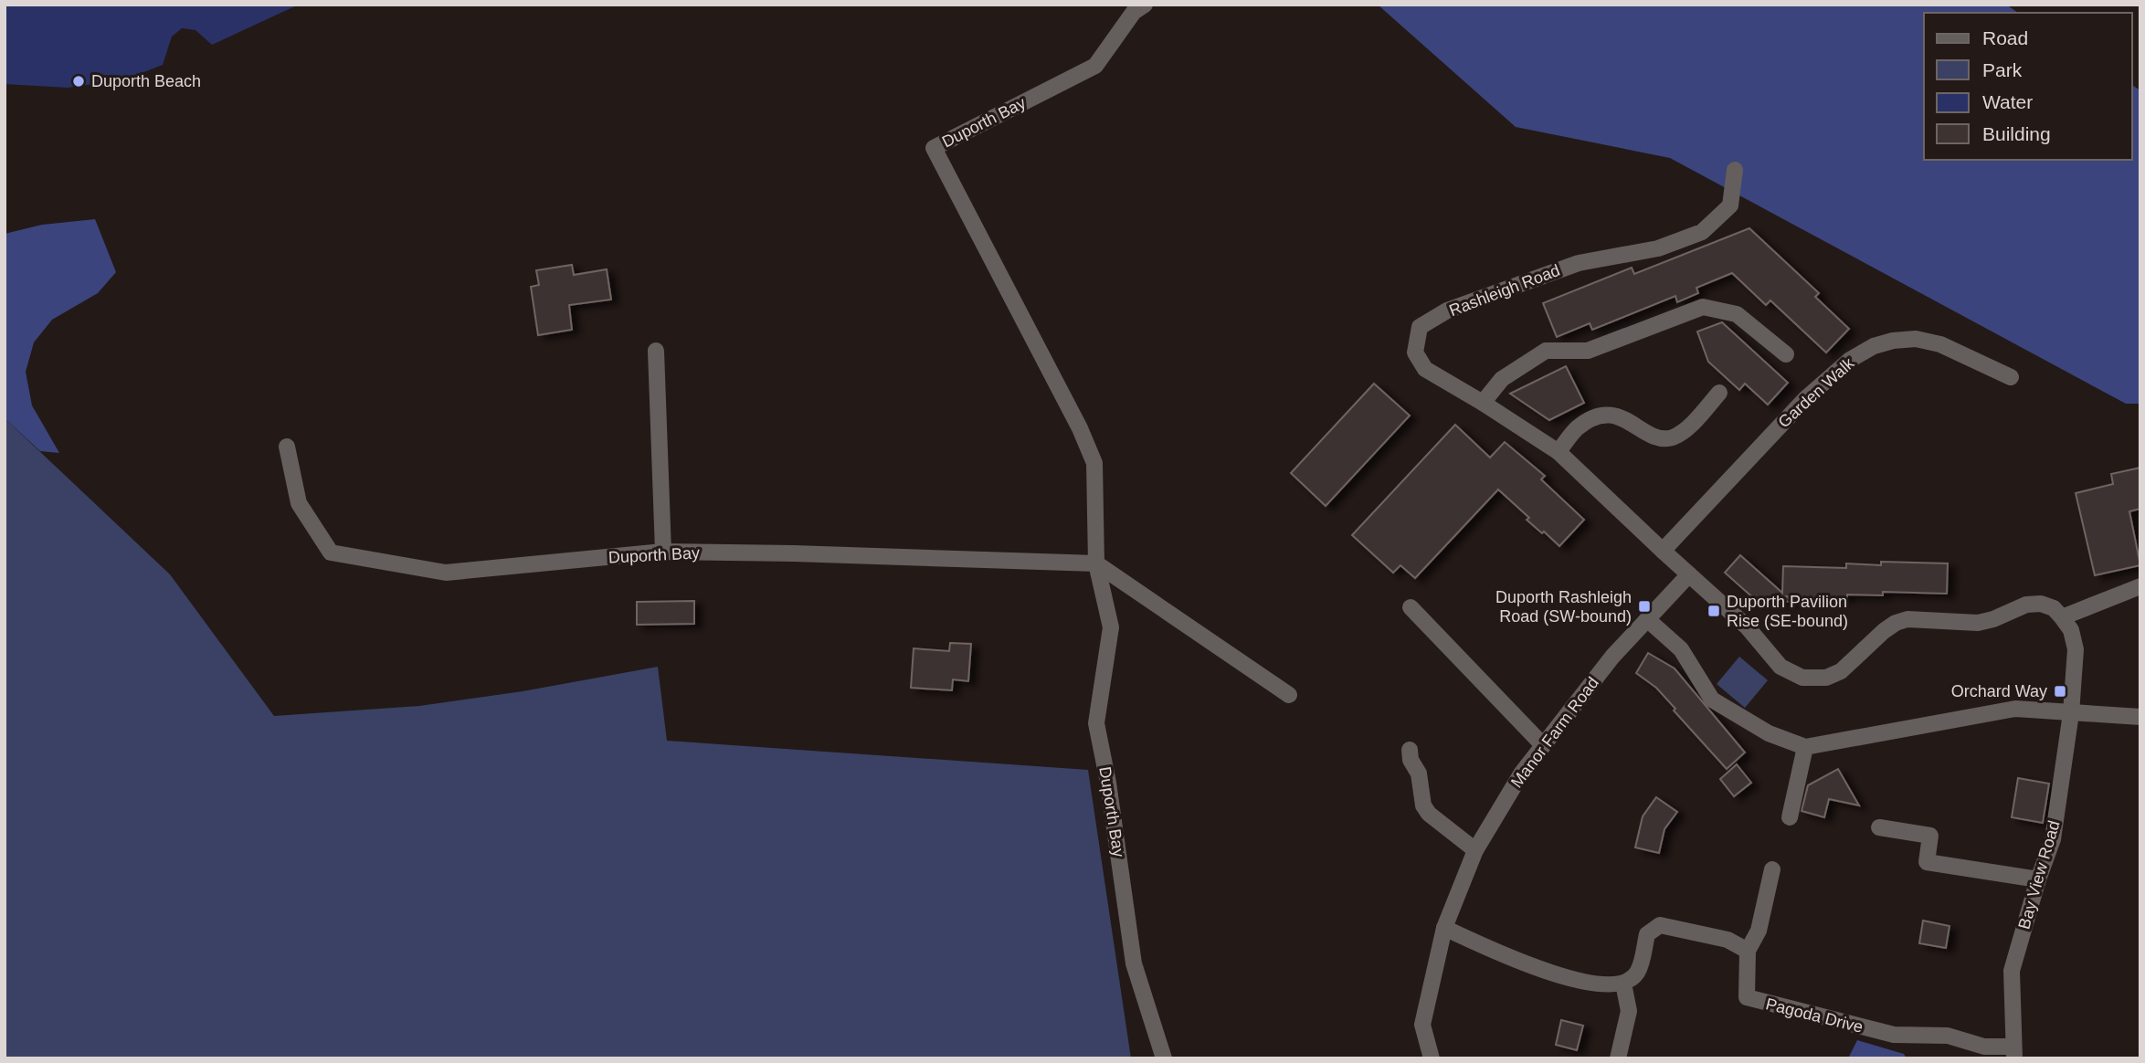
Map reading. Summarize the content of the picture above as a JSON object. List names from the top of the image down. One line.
{"streets":{"street":["Duporth Bay","Rashleigh Road","Garden Walk","Manor Farm Road","Bay View Road","Pagoda Drive"]},"crossings":[["Rashleigh Road","Garden Walk"],["Rashleigh Road","Manor Farm Road"],["Rashleigh Road","Bay View Road"],["Bay View Road","Pagoda Drive"]],"places":{"other":["Duporth Beach"],"transit":["Duporth Rashleigh Road (SW-bound)","Duporth Pavilion Rise (SE-bound)","Orchard Way"]},"legend":["Road","Park","Water","Building"]}
